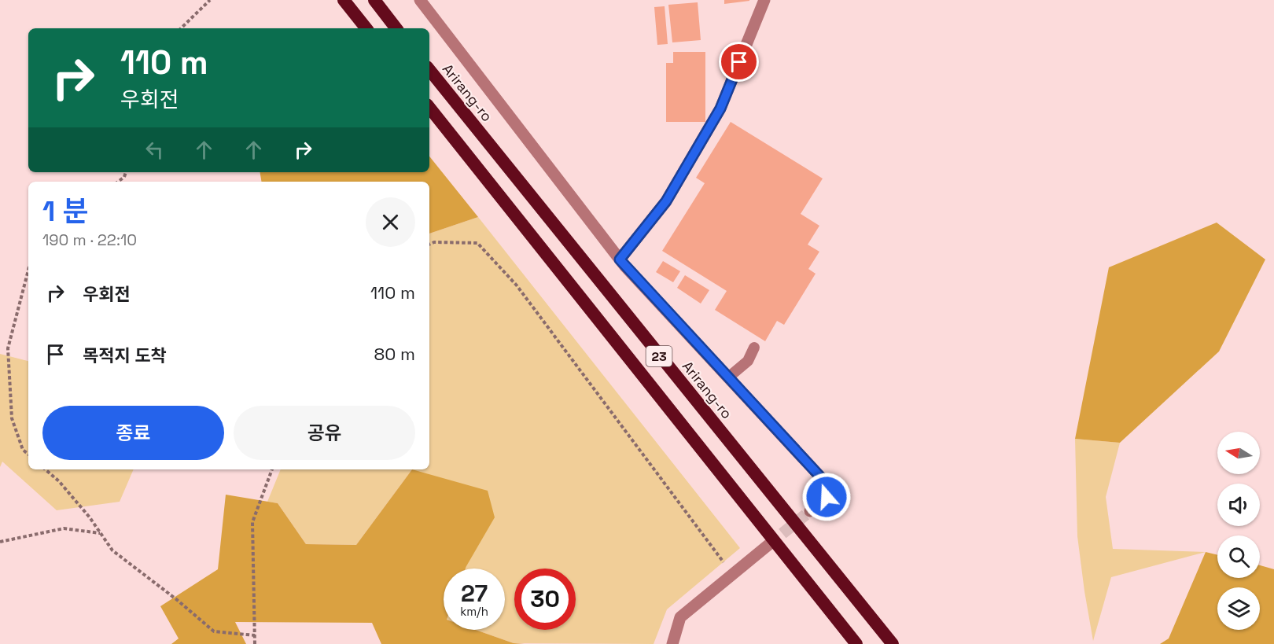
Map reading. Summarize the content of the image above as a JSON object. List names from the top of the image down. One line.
{"streets":{"highway":["Arirang-ro","23"]},"north":"left","page":{"turn":["110 m","우회전"],"heading":["1 분","190 m · 22:10"],"list":[{"name":"우회전","value":"110 m"},{"name":"목적지 도착","value":"80 m"}],"buttons":["종료","공유"],"speed":"27 km/h","limit":"30"}}
